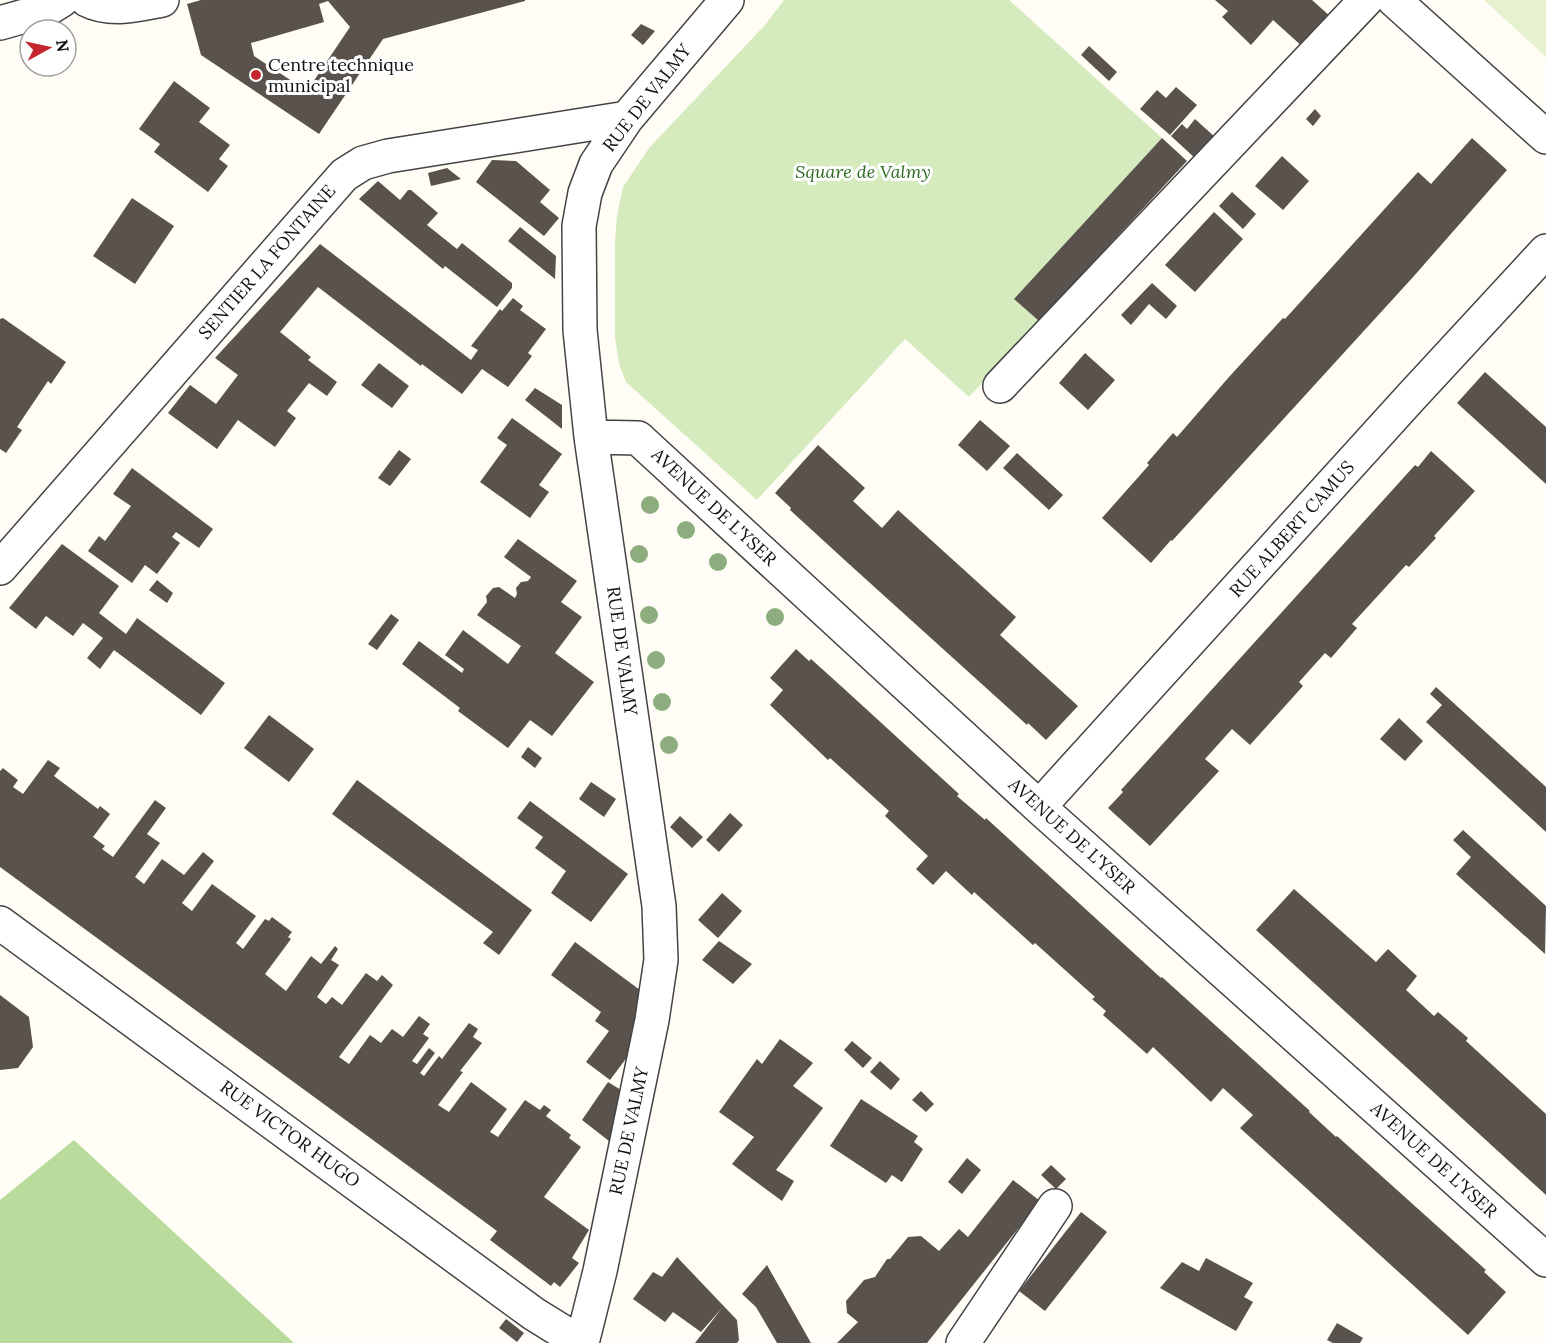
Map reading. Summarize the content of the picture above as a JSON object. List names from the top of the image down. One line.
{"streets":{"street":["RUE DE VALMY","SENTIER LA FONTAINE","AVENUE DE L'YSER","RUE ALBERT CAMUS","RUE VICTOR HUGO"]},"crossings":[["RUE DE VALMY","SENTIER LA FONTAINE"],["RUE DE VALMY","AVENUE DE L'YSER"],["RUE DE VALMY","RUE VICTOR HUGO"],["AVENUE DE L'YSER","RUE ALBERT CAMUS"]],"parks":["Square de Valmy"],"places":["Centre technique municipal"],"north":"right"}
